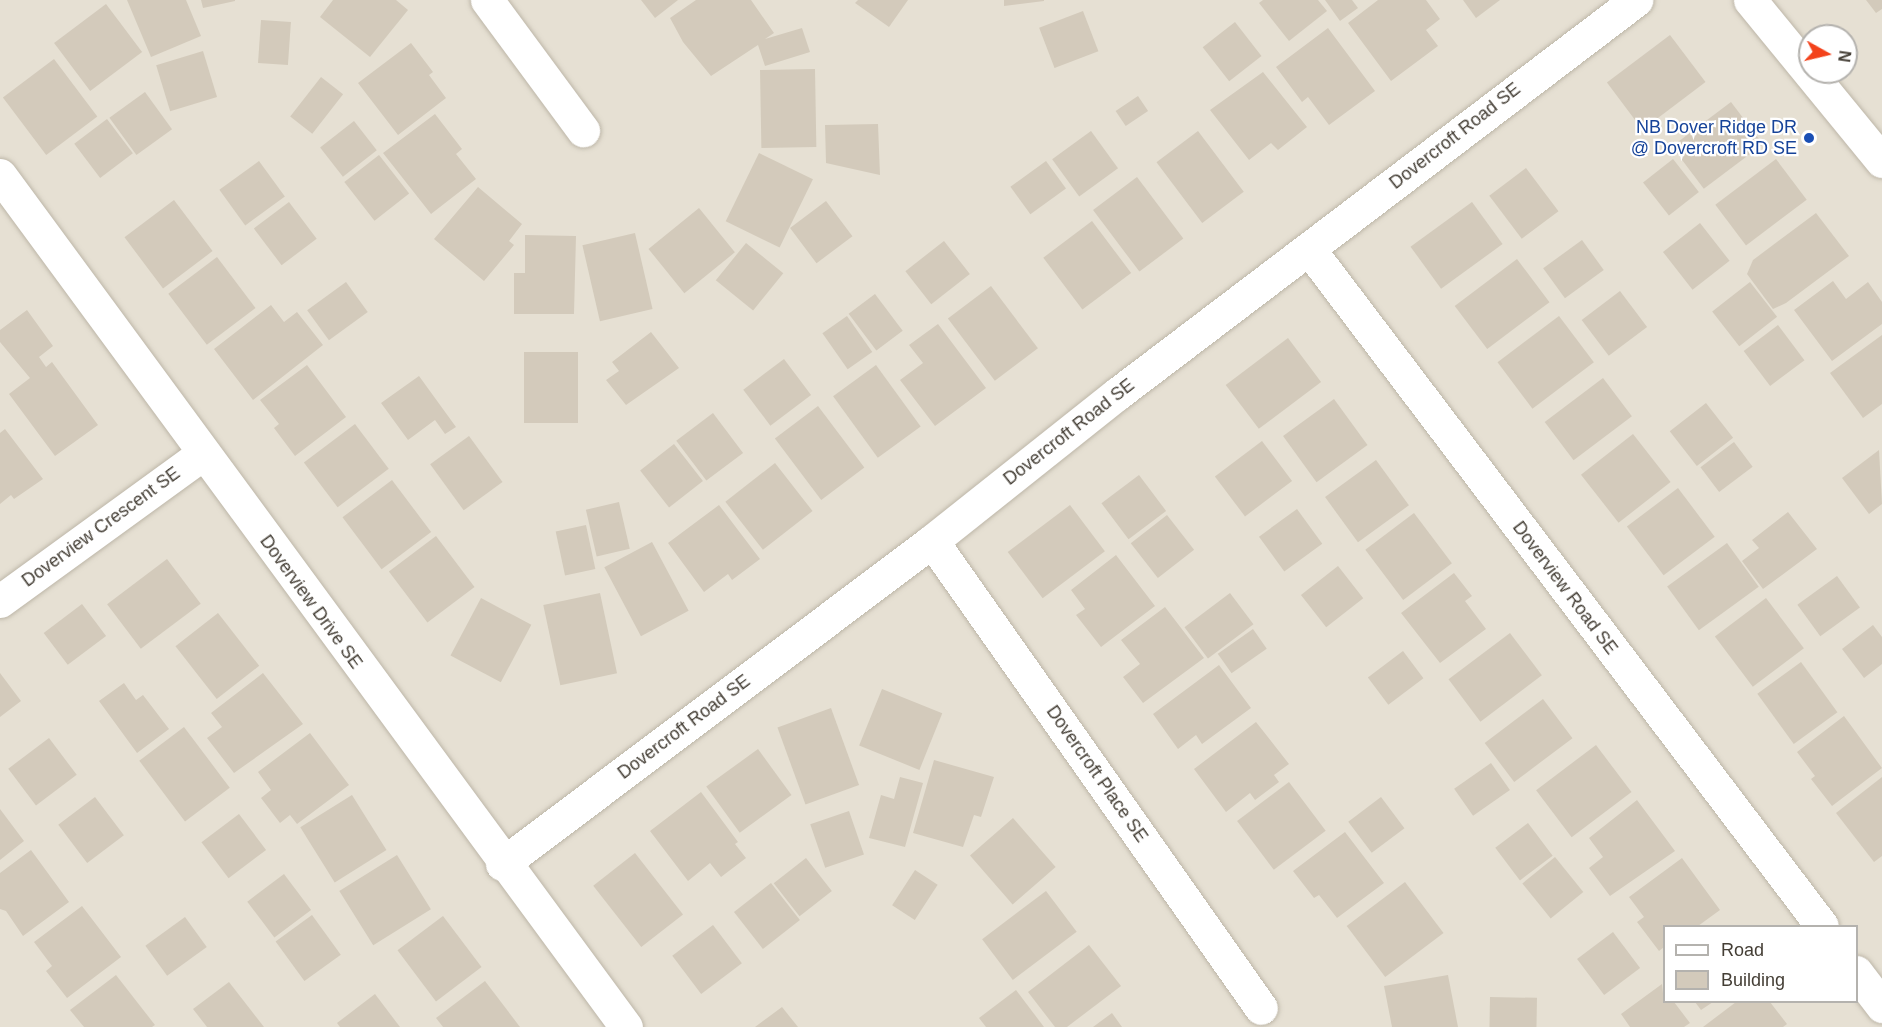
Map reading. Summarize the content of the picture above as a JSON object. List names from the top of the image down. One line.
{"streets":{"street":["Dovercroft Road SE","Doverview Crescent SE","Doverview Road SE","Doverview Drive SE","Dovercroft Place SE"]},"crossings":[["Dovercroft Road SE","Doverview Road SE"],["Dovercroft Road SE","Doverview Drive SE"],["Dovercroft Road SE","Dovercroft Place SE"],["Doverview Crescent SE","Doverview Drive SE"]],"places":["NB Dover Ridge DR @ Dovercroft RD SE"],"legend":["Road","Building"],"north":"right"}
